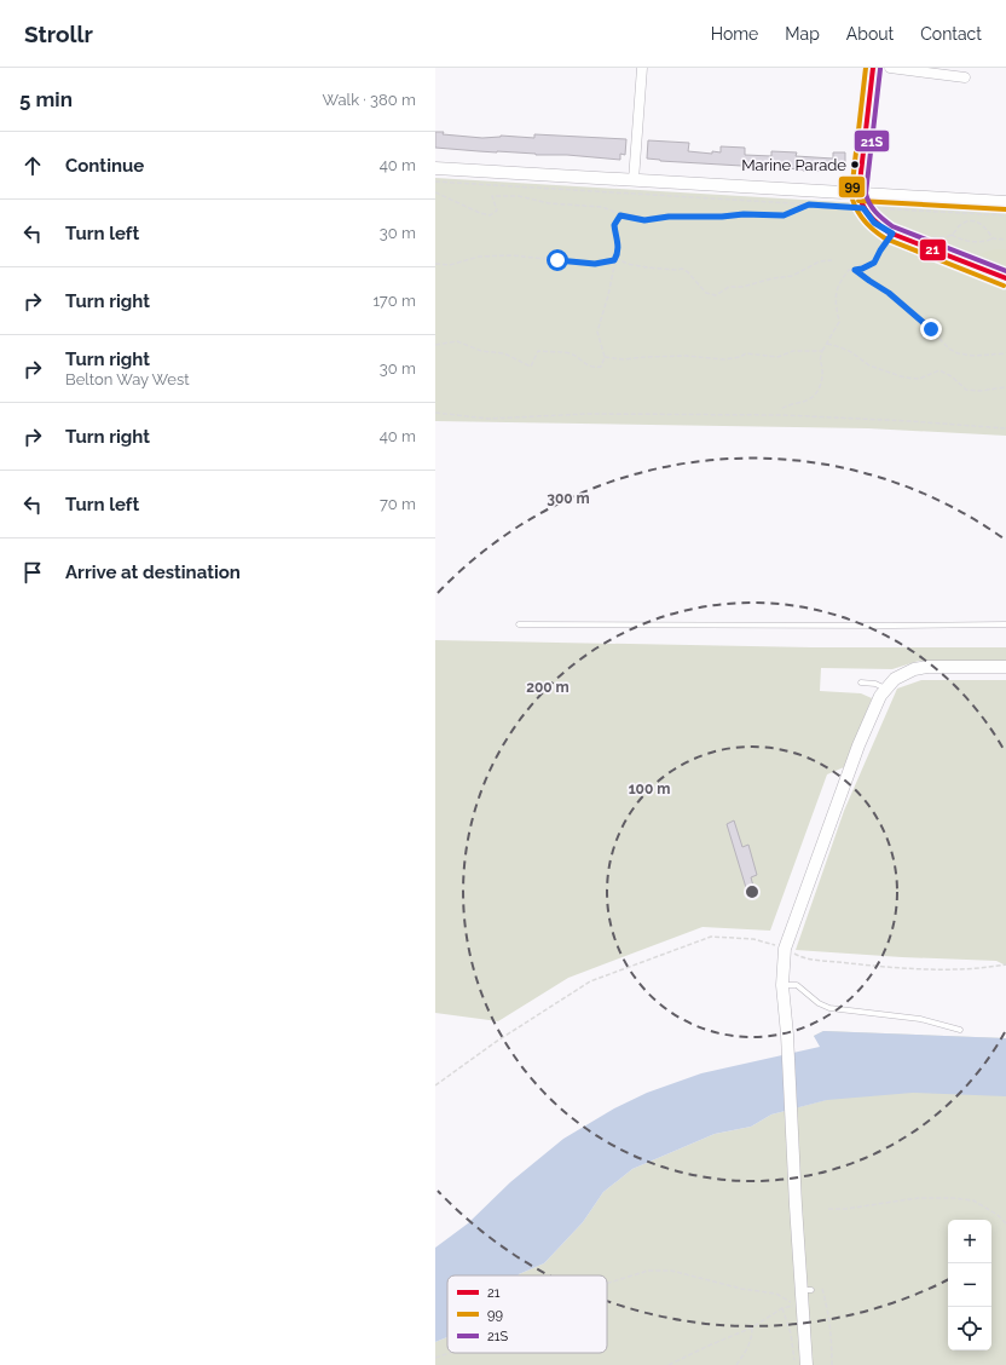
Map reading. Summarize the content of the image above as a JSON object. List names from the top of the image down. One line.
{"places":["Marine Parade"],"lines":["transit line 21","transit line 99","transit line 21S"],"legend":["21","99","21S"],"page":{"header":"Strollr","nav":["Home","Map","About","Contact"],"heading":["5 min","Walk · 380 m"],"list":[["Continue","40 m"],["Turn left","30 m"],["Turn right","170 m"],["Turn right","Belton Way West","30 m"],["Turn right","40 m"],["Turn left","70 m"],"Arrive at destination"],"map_buttons":["+","−"]},"rings":["300 m","200 m","100 m"]}
